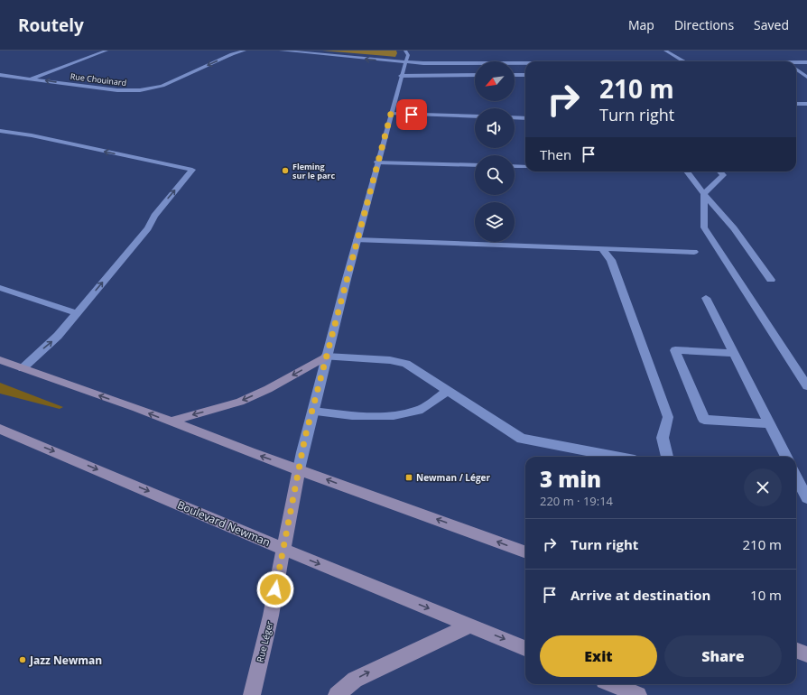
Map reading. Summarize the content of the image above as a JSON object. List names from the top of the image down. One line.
{"streets":{"main road":["Boulevard Newman","Rue Léger"],"street":["Rue Chouinard"]},"crossings":[["Boulevard Newman","Rue Léger"]],"places":{"other":["Fleming sur le parc","Jazz Newman"],"transit":["Newman / Léger"]},"north":"bottom left","page":{"header":"Routely","nav":["Map","Directions","Saved"],"turn":["210 m","Turn right"],"then":"Then","heading":["3 min","220 m · 19:14"],"list":[{"name":"Turn right","value":"210 m"},{"name":"Arrive at destination","value":"10 m"}],"buttons":["Exit","Share"]}}
